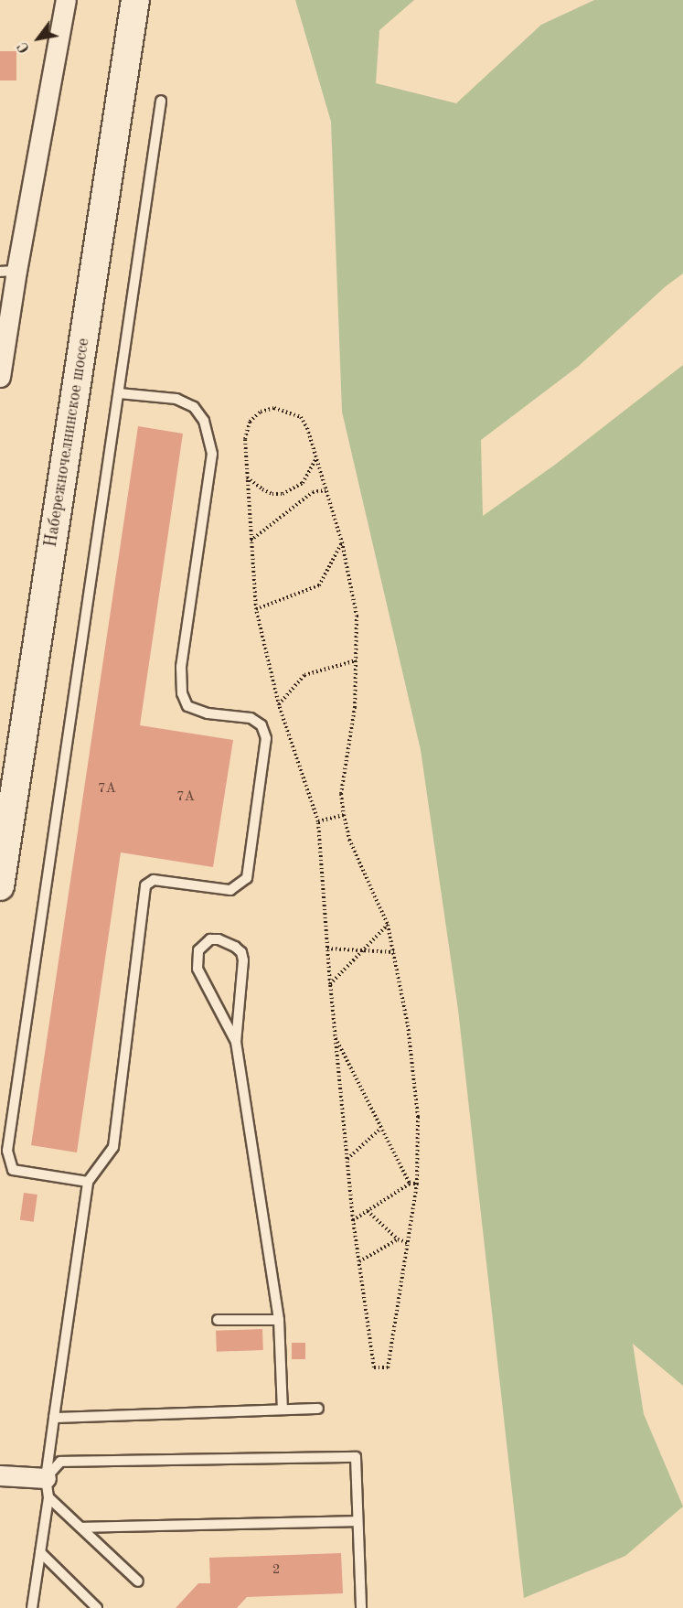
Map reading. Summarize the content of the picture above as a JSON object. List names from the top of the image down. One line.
{"streets":{"main road":["Набережночелнинское шоссе"]},"house_numbers":["7А","7А","2"],"north":"bottom left"}
